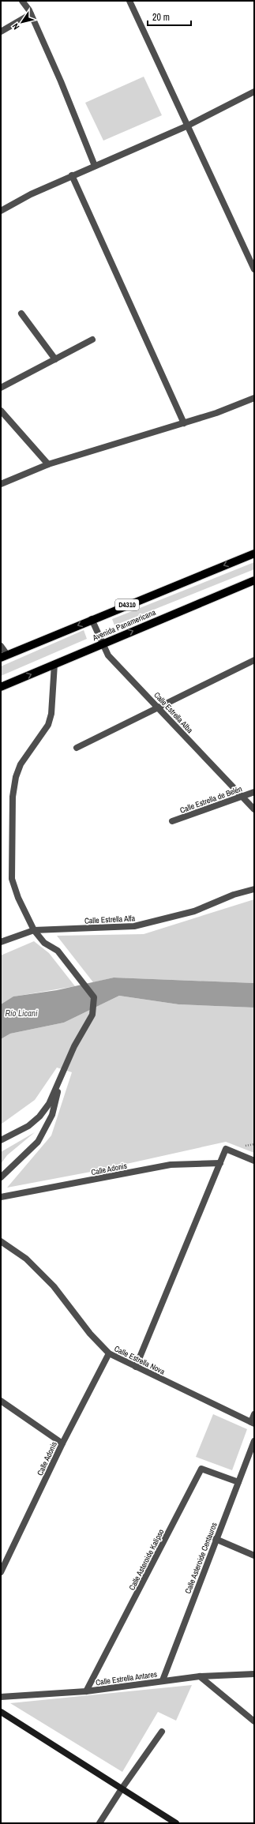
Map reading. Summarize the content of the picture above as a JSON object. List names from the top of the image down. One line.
{"streets":{"main road":["D4310","Avenida Panamericana"],"street":["Calle Estrella Alba","Calle Estrella de Belén","Calle Estrella Alfa","Calle Adonis","Calle Estrella Nova","Calle Asteroide Centauros","Calle Asteroide Kalipso","Calle Estrella Antares"]},"crossings":[["D4310","Calle Estrella Alba"],["Avenida Panamericana","Calle Estrella Alba"],["Calle Estrella Alba","Calle Estrella de Belén"],["Calle Adonis","Calle Estrella Nova"],["Calle Asteroide Centauros","Calle Asteroide Kalipso"],["Calle Asteroide Centauros","Calle Estrella Antares"],["Calle Asteroide Kalipso","Calle Estrella Antares"]],"water":["Río Licani"],"scale_bar":"20 m","north":"bottom left"}
